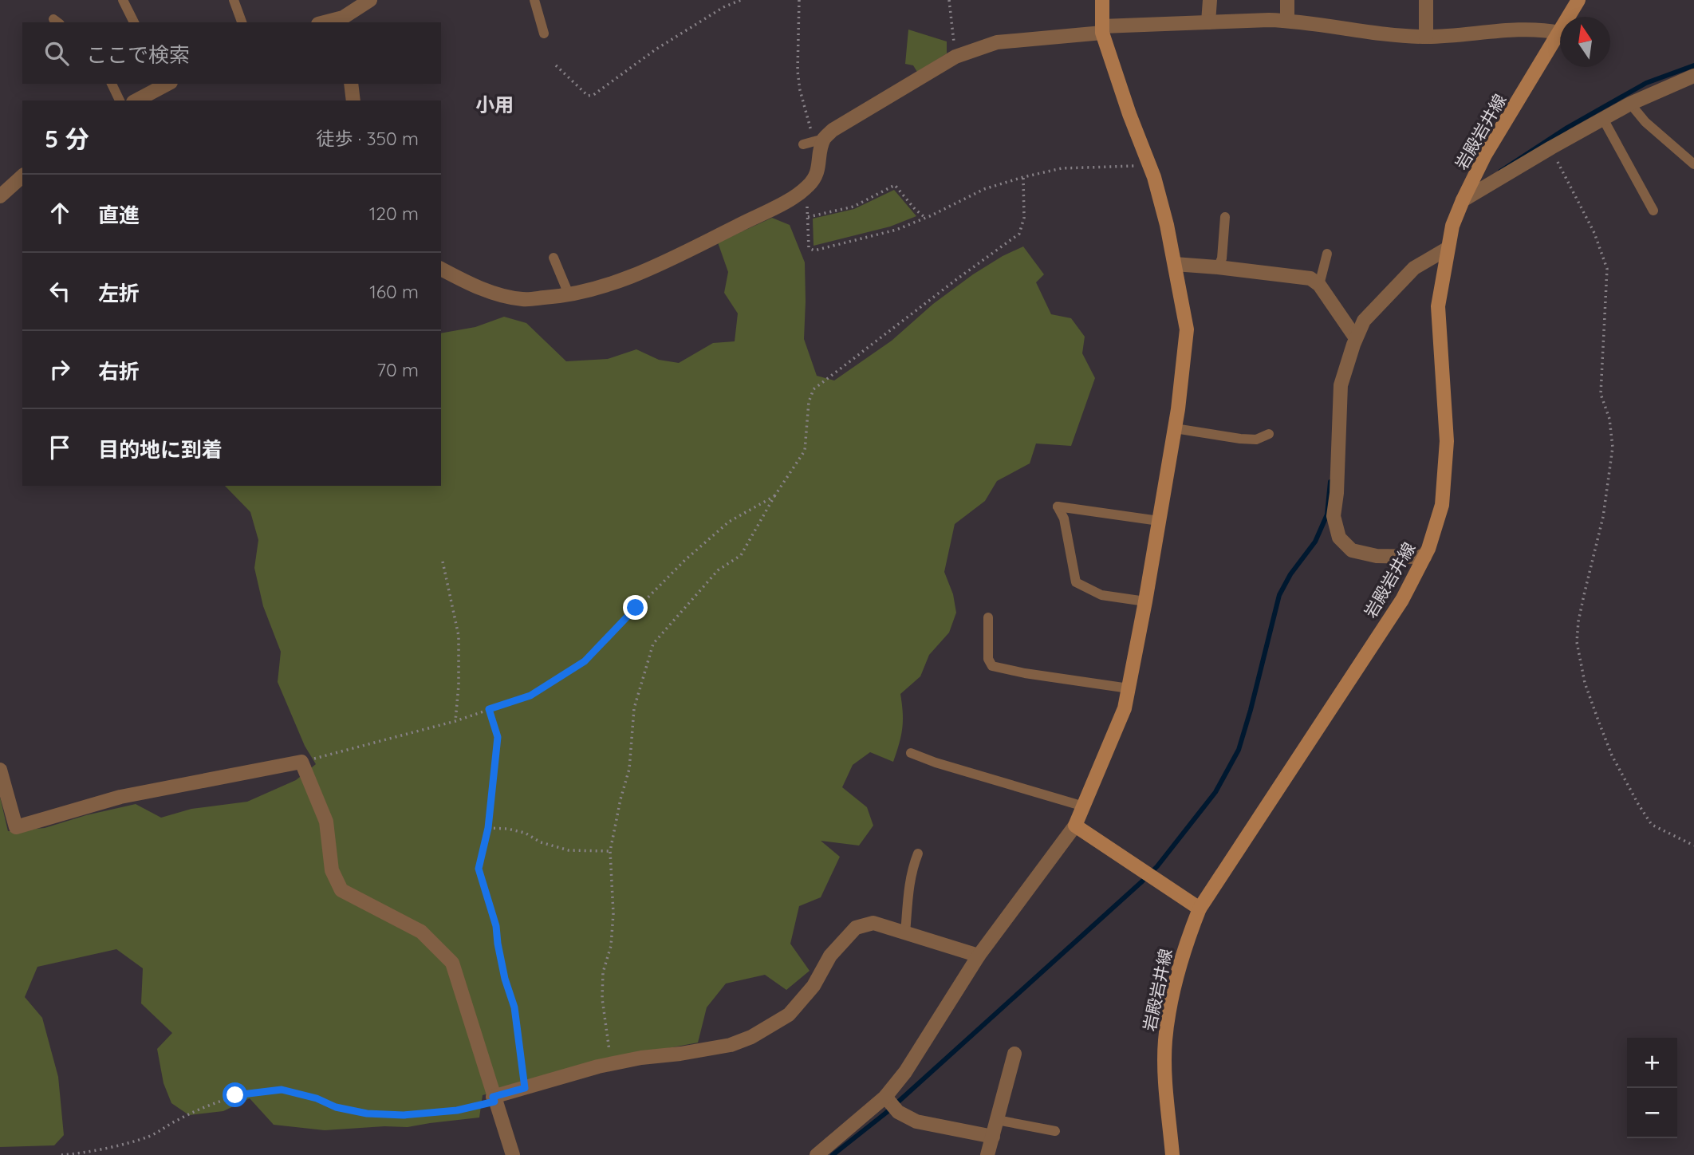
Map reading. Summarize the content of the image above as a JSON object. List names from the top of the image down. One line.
{"streets":{"main road":["岩殿岩井線"]},"districts":["小用"],"north":"top","page":{"search":"ここで検索","heading":["5 分","徒歩 · 350 m"],"list":[["直進","120 m"],["左折","160 m"],["右折","70 m"],"目的地に到着"],"map_buttons":["+","−"]}}
